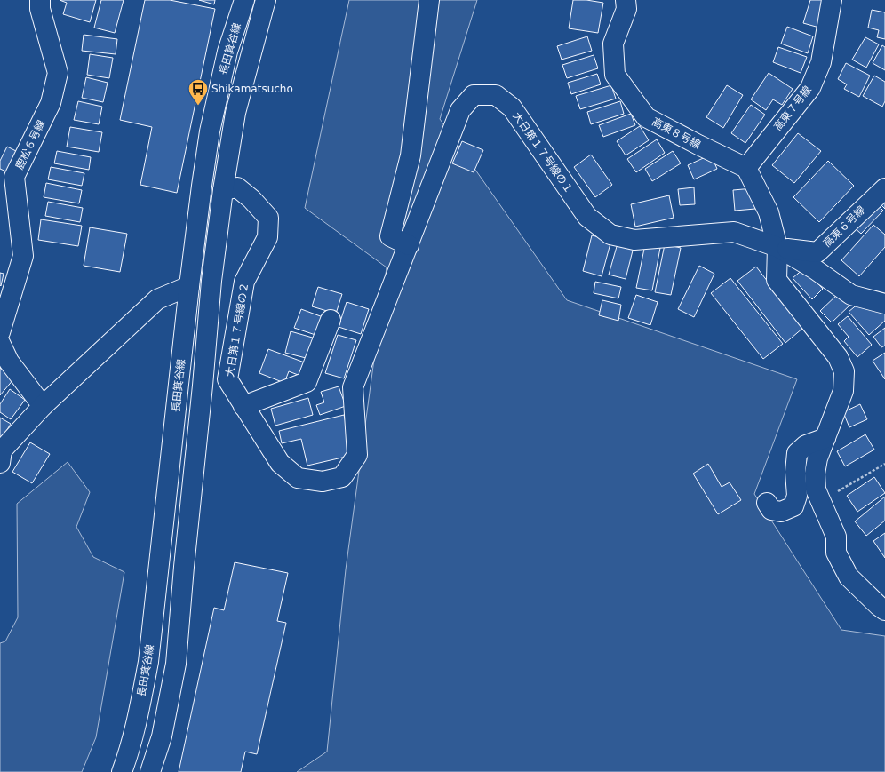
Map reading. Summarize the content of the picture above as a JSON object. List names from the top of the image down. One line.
{"streets":{"street":["長田箕谷線","高東７号線","高東８号線","鹿松６号線","大日第１７号線の１","高東６号線","大日第１７号線の２"]},"crossings":[["長田箕谷線","大日第１７号線の２"],["高東７号線","高東８号線"],["大日第１７号線の１","高東６号線"],["大日第１７号線の１","大日第１７号線の２"]],"places":{"bus stop":["Shikamatsucho"]}}
